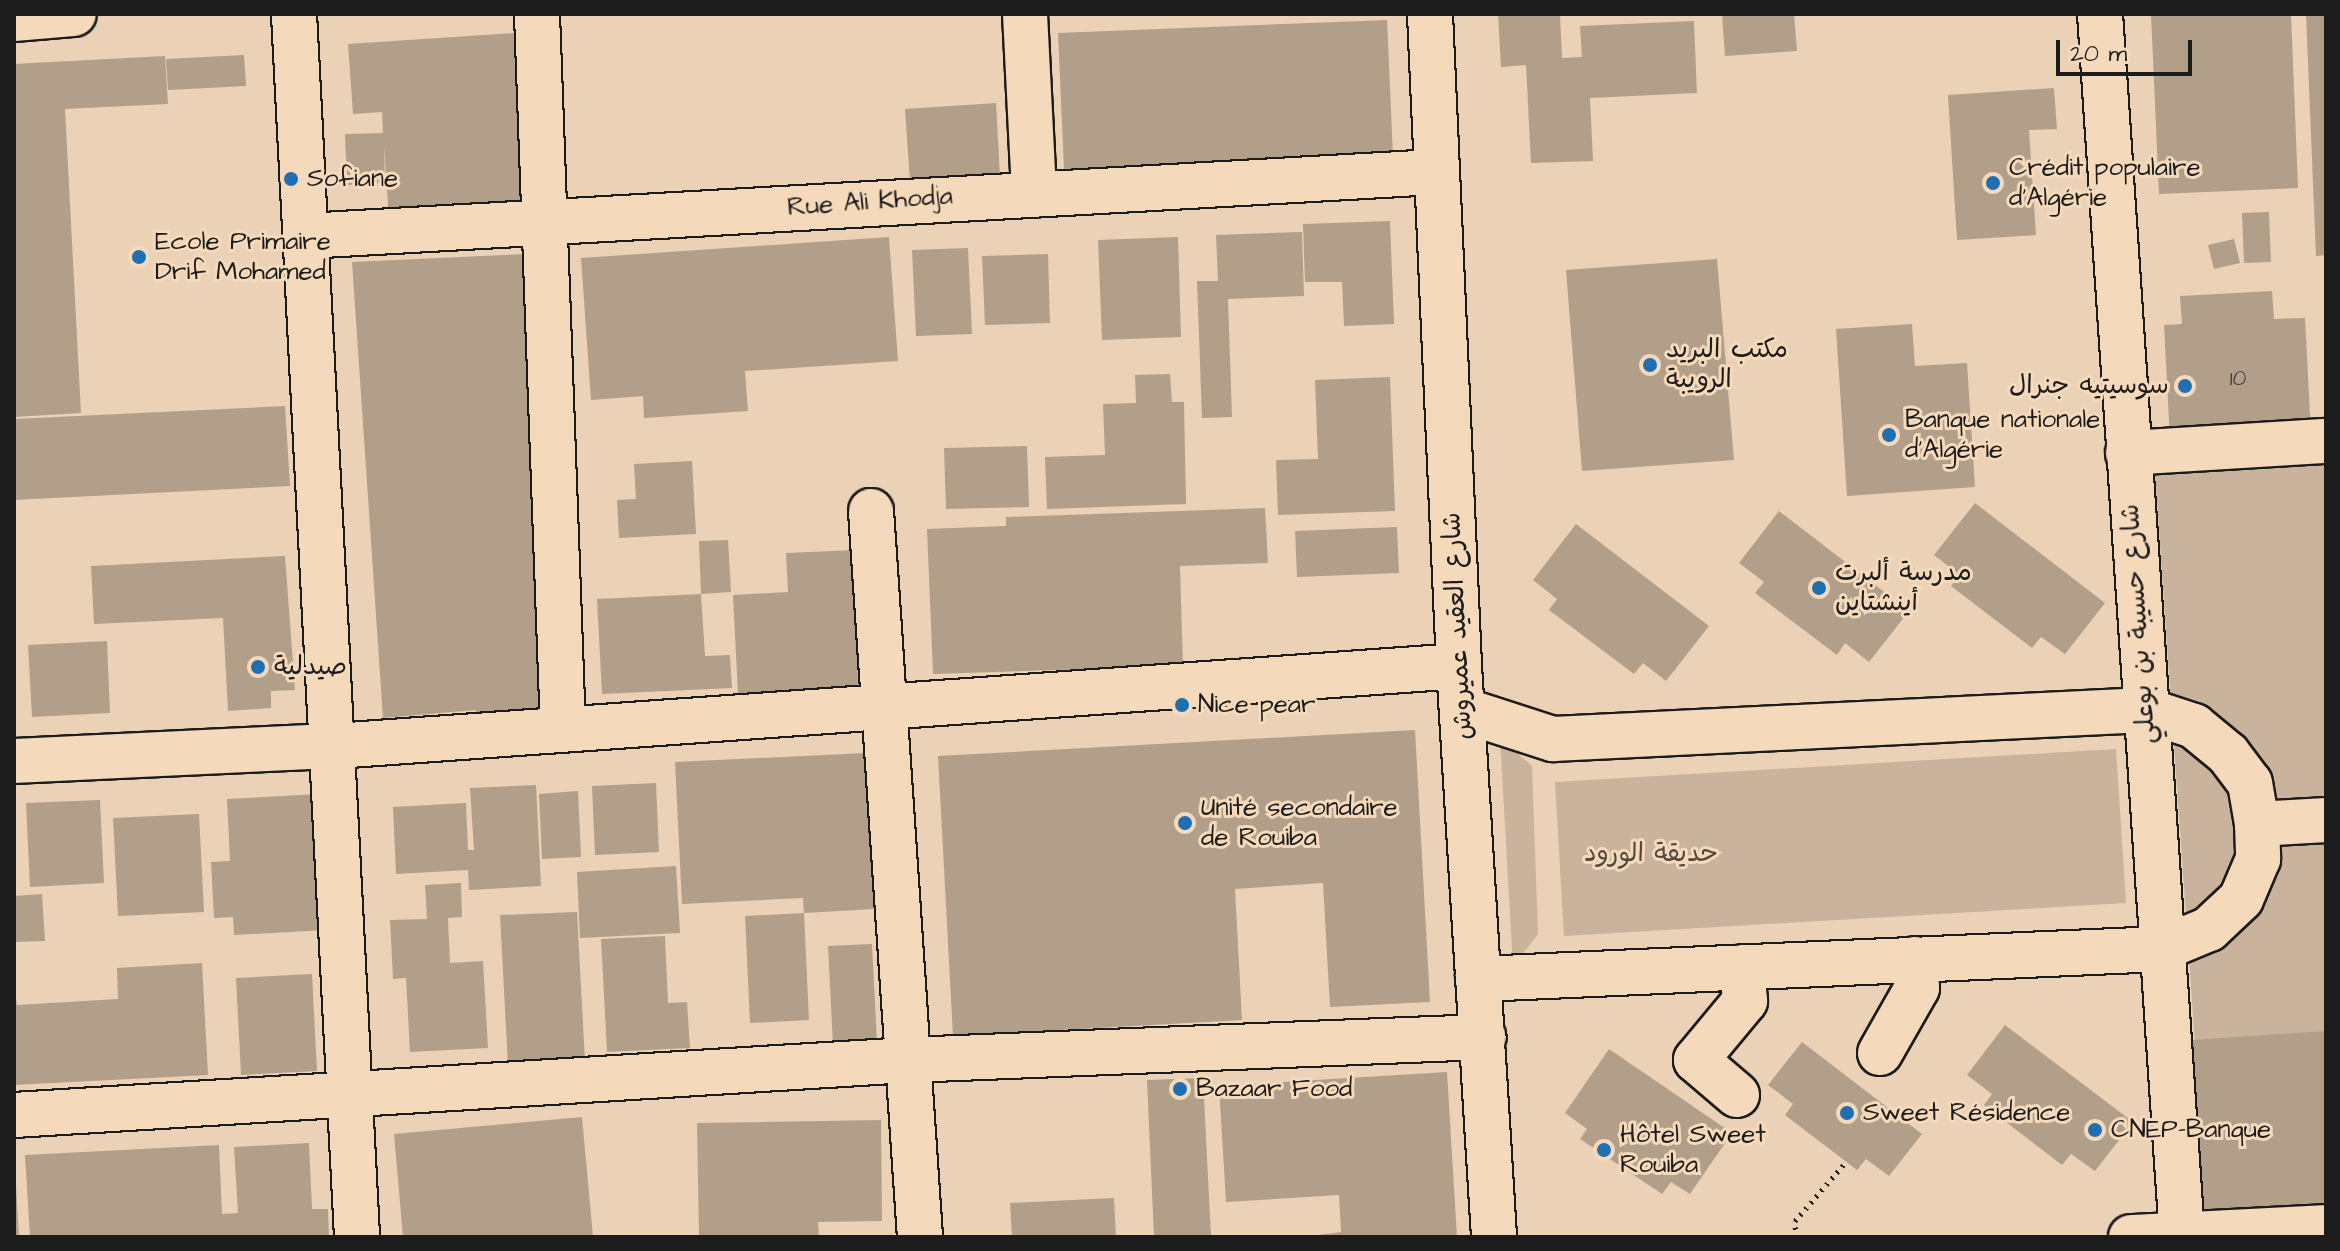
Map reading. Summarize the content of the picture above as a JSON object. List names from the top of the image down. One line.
{"streets":{"street":["Rue Ali Khodja","شارع حسيبة بن بوعلي","شارع العقيد عميروش"]},"crossings":[["Rue Ali Khodja","شارع العقيد عميروش"]],"parks":["حديقة الورود"],"places":["Sofiane","Crédit populaire d'Algérie","Ecole Primaire Drif Mohamed","مكتب البريد الرويبة","سوسيتيه جنرال","Banque nationale d'Algérie","مدرسة ألبرت أينشتاين","صيدلية","Nice pear","Unité secondaire de Rouiba","Bazaar Food","Sweet Résidence","CNEP-Banque","Hôtel Sweet Rouiba"],"house_numbers":["10"],"scale_bar":"20 m"}
